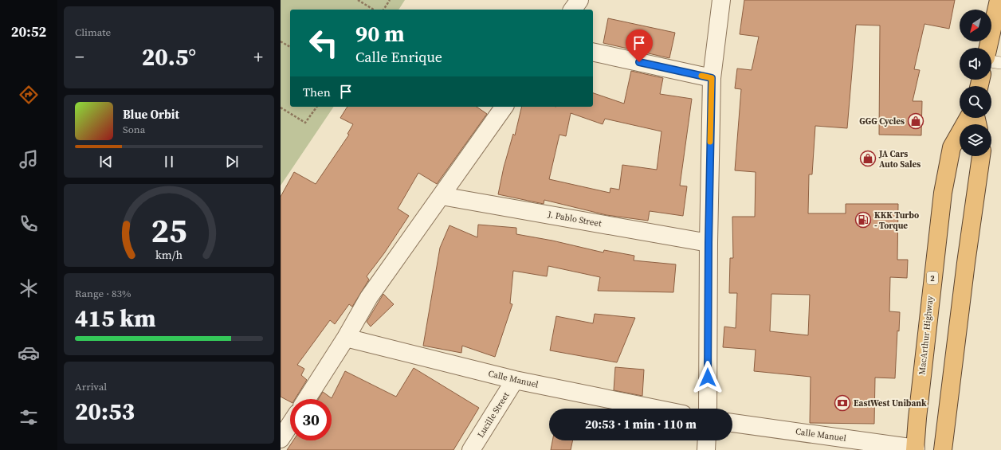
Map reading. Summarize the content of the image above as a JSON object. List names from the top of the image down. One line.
{"streets":{"highway":["2","MacArthur Highway"],"street":["J. Pablo Street","Calle Manuel","Lucille Street"]},"crossings":[["MacArthur Highway","Calle Manuel"],["Calle Manuel","Lucille Street"]],"places":{"shop":["GGG Cycles","JA Cars Auto Sales"],"fuel station":["KKK Turbo - Torque"],"bank":["EastWest Unibank"]},"north":"bottom left","page":{"tabs":"20:52","tile":["Climate",["Range · 83%","415 km"],["Arrival","20:53"]],"turn":["90 m","Calle Enrique"],"heat":["−","20.5°","+"],"then":"Then","song":["Blue Orbit","Sona"],"limit":"30","trip":"20:53 · 1 min · 110 m","gauge":["25","km/h"]}}
